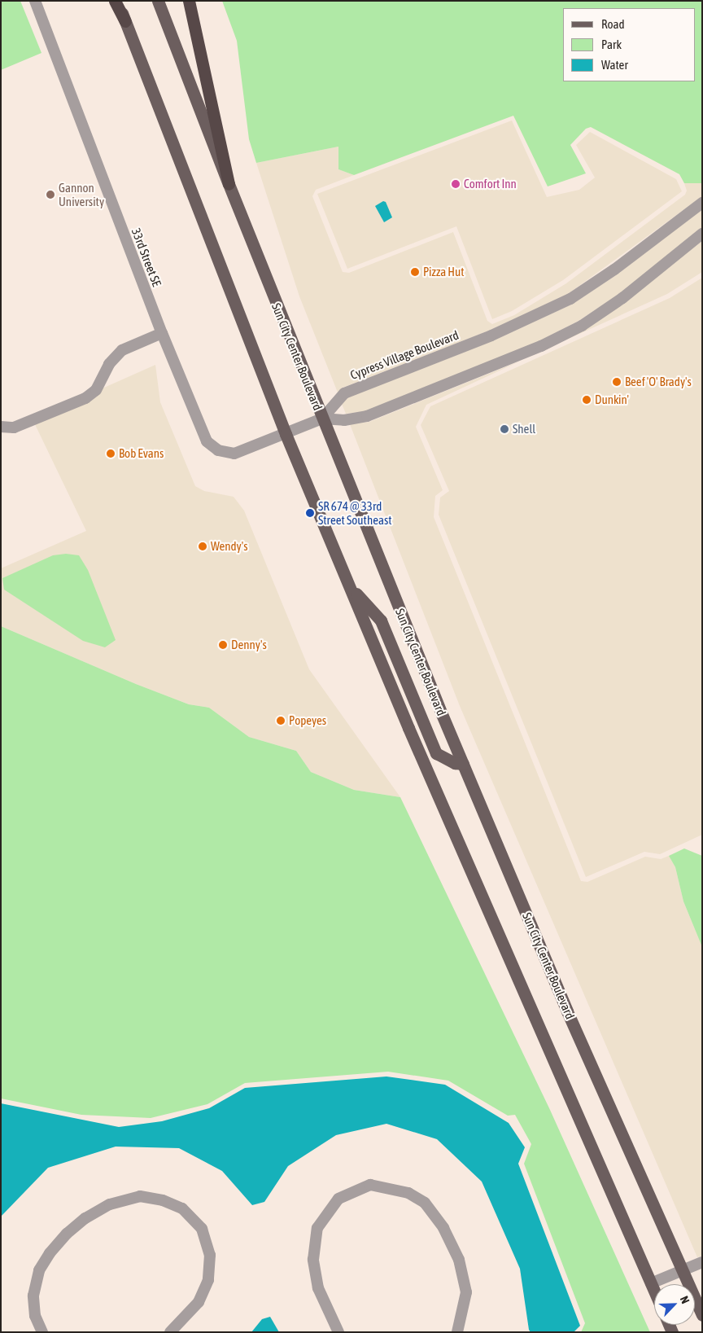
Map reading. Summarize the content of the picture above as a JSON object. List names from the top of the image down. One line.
{"streets":{"main road":["Sun City Center Boulevard"],"street":["33rd Street SE","Cypress Village Boulevard"]},"crossings":[["33rd Street SE","Cypress Village Boulevard"],["33rd Street SE","Sun City Center Boulevard"],["Cypress Village Boulevard","Sun City Center Boulevard"]],"places":["Comfort Inn","Gannon University","Pizza Hut","Beef 'O' Brady's","Dunkin'","Shell","Bob Evans","SR 674 @ 33rd Street Southeast","Wendy's","Denny's","Popeyes"],"legend":["Road","Park","Water"],"north":"top right"}
